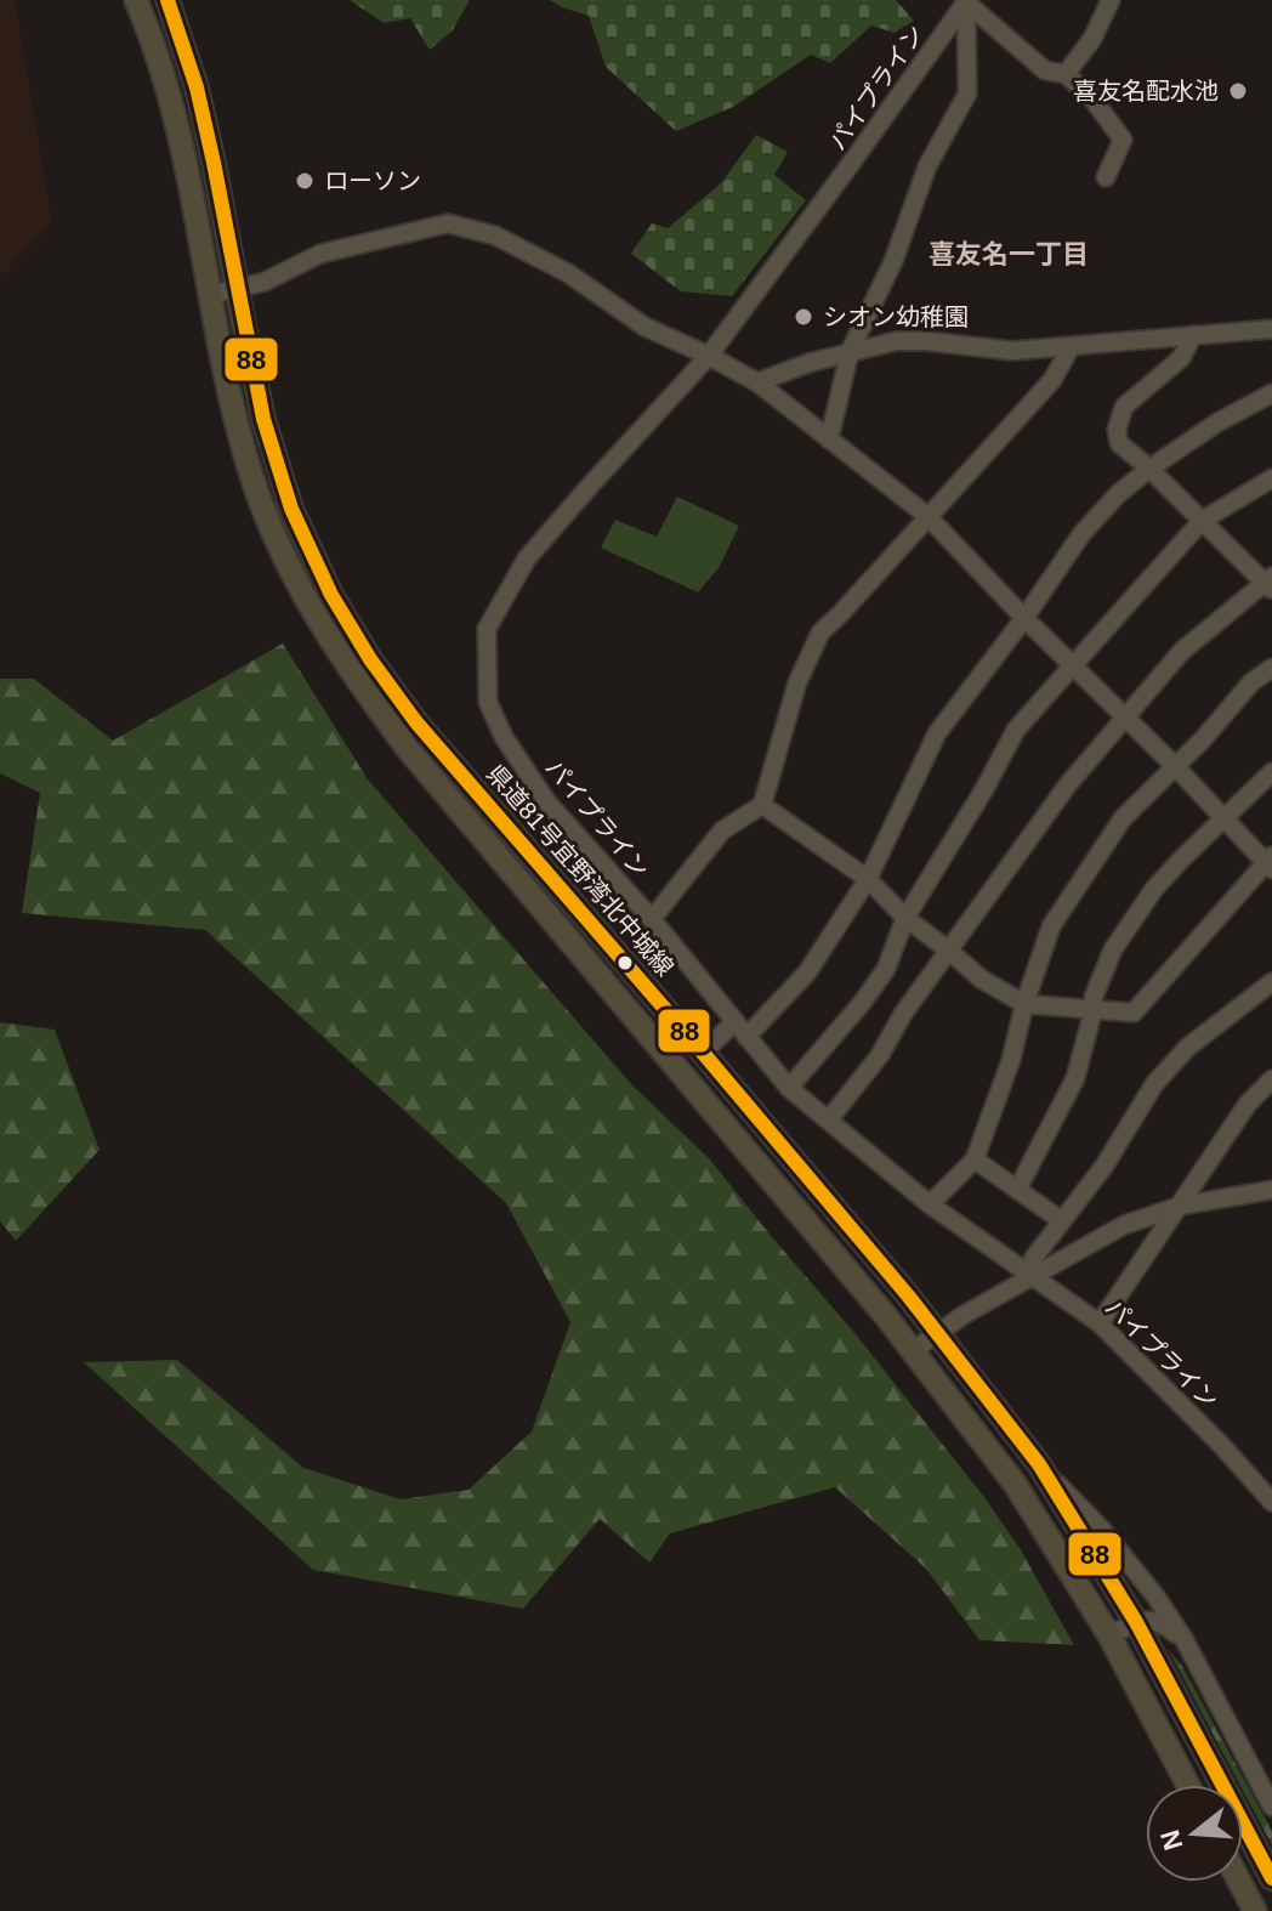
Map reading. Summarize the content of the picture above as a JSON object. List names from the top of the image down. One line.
{"streets":{"main road":["県道81号宜野湾北中城線"],"street":["パイプライン"]},"districts":["喜友名一丁目"],"places":["喜友名配水池","ローソン","シオン幼稚園"],"lines":["transit line 88"],"north":"left"}
